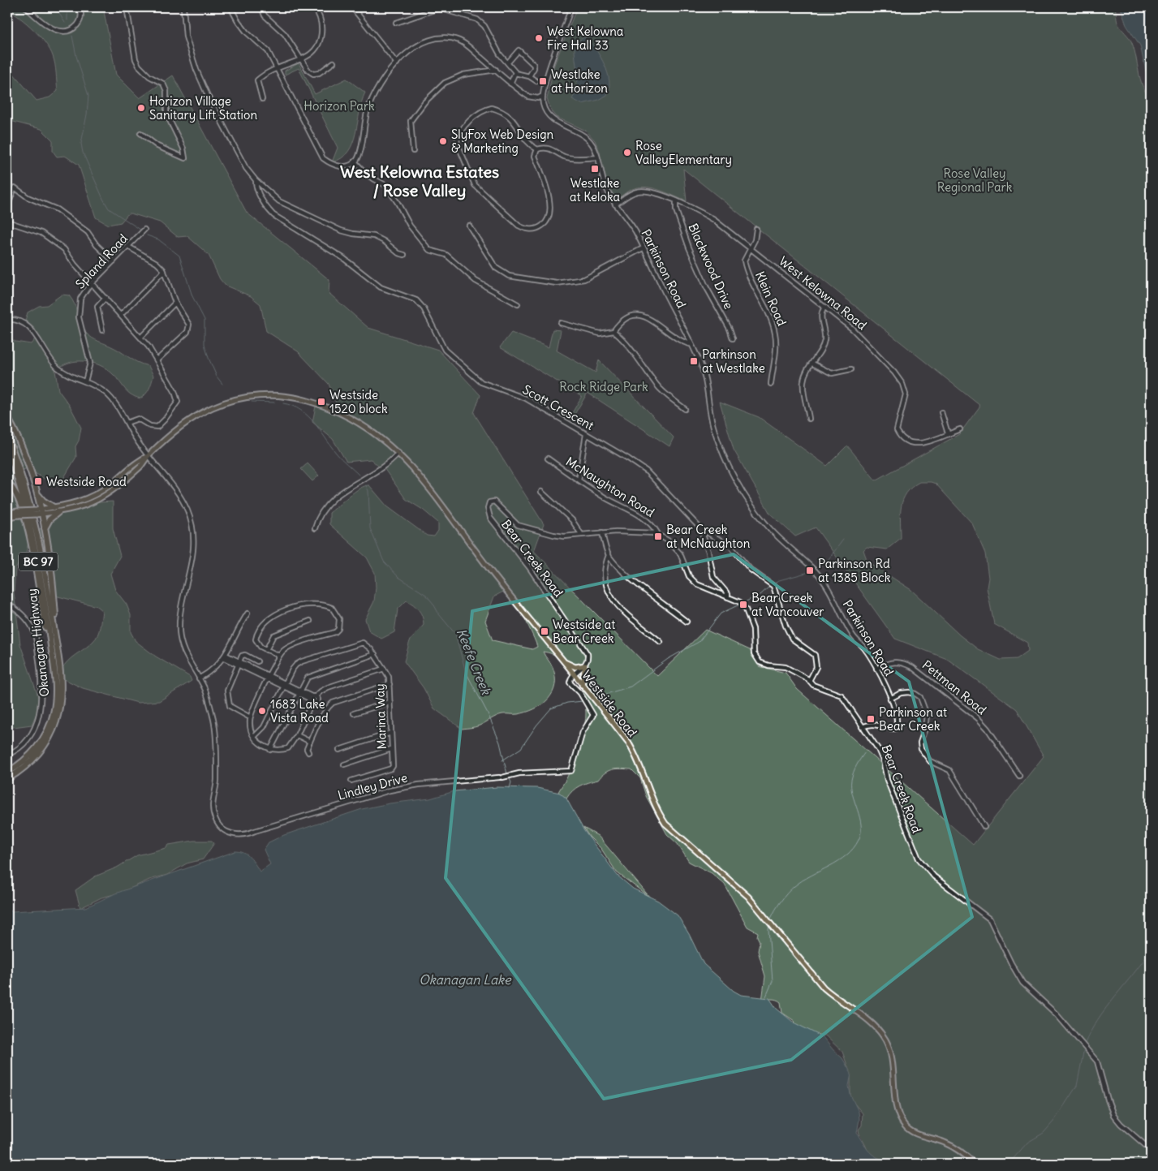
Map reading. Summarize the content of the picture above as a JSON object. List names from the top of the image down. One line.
{"streets":{"highway":["BC 97","Okanagan Highway"],"main road":["Westside Road"],"street":["Spland Road","Blackwood Drive","Parkinson Road","West Kelowna Road","Klein Road","Scott Crescent","McNaughton Road","Bear Creek Road","Pettman Road","Marina Way","Lindley Drive"]},"crossings":[["Spland Road","Lindley Drive"],["Blackwood Drive","West Kelowna Road"],["Parkinson Road","West Kelowna Road"],["Parkinson Road","Bear Creek Road"],["Parkinson Road","Pettman Road"],["West Kelowna Road","Klein Road"],["Scott Crescent","Bear Creek Road"],["McNaughton Road","Bear Creek Road"],["Westside Road","Lindley Drive"]],"districts":["West Kelowna Estates / Rose Valley"],"water":["Keefe Creek","Okanagan Lake"],"parks":["Horizon Park","Rose Valley Regional Park","Rock Ridge Park"],"places":{"other":["West Kelowna Fire Hall 33","Horizon Village Sanitary Lift Station","SlyFox Web Design & Marketing","Rose ValleyElementary","1683 Lake Vista Road"],"transit":["Westlake at Horizon","Westlake at Keloka","Parkinson at Westlake","Westside 1520 block","Westside Road","Bear Creek at McNaughton","Parkinson Rd at 1385 Block","Bear Creek at Vancouver","Westside at Bear Creek","Parkinson at Bear Creek"]}}
